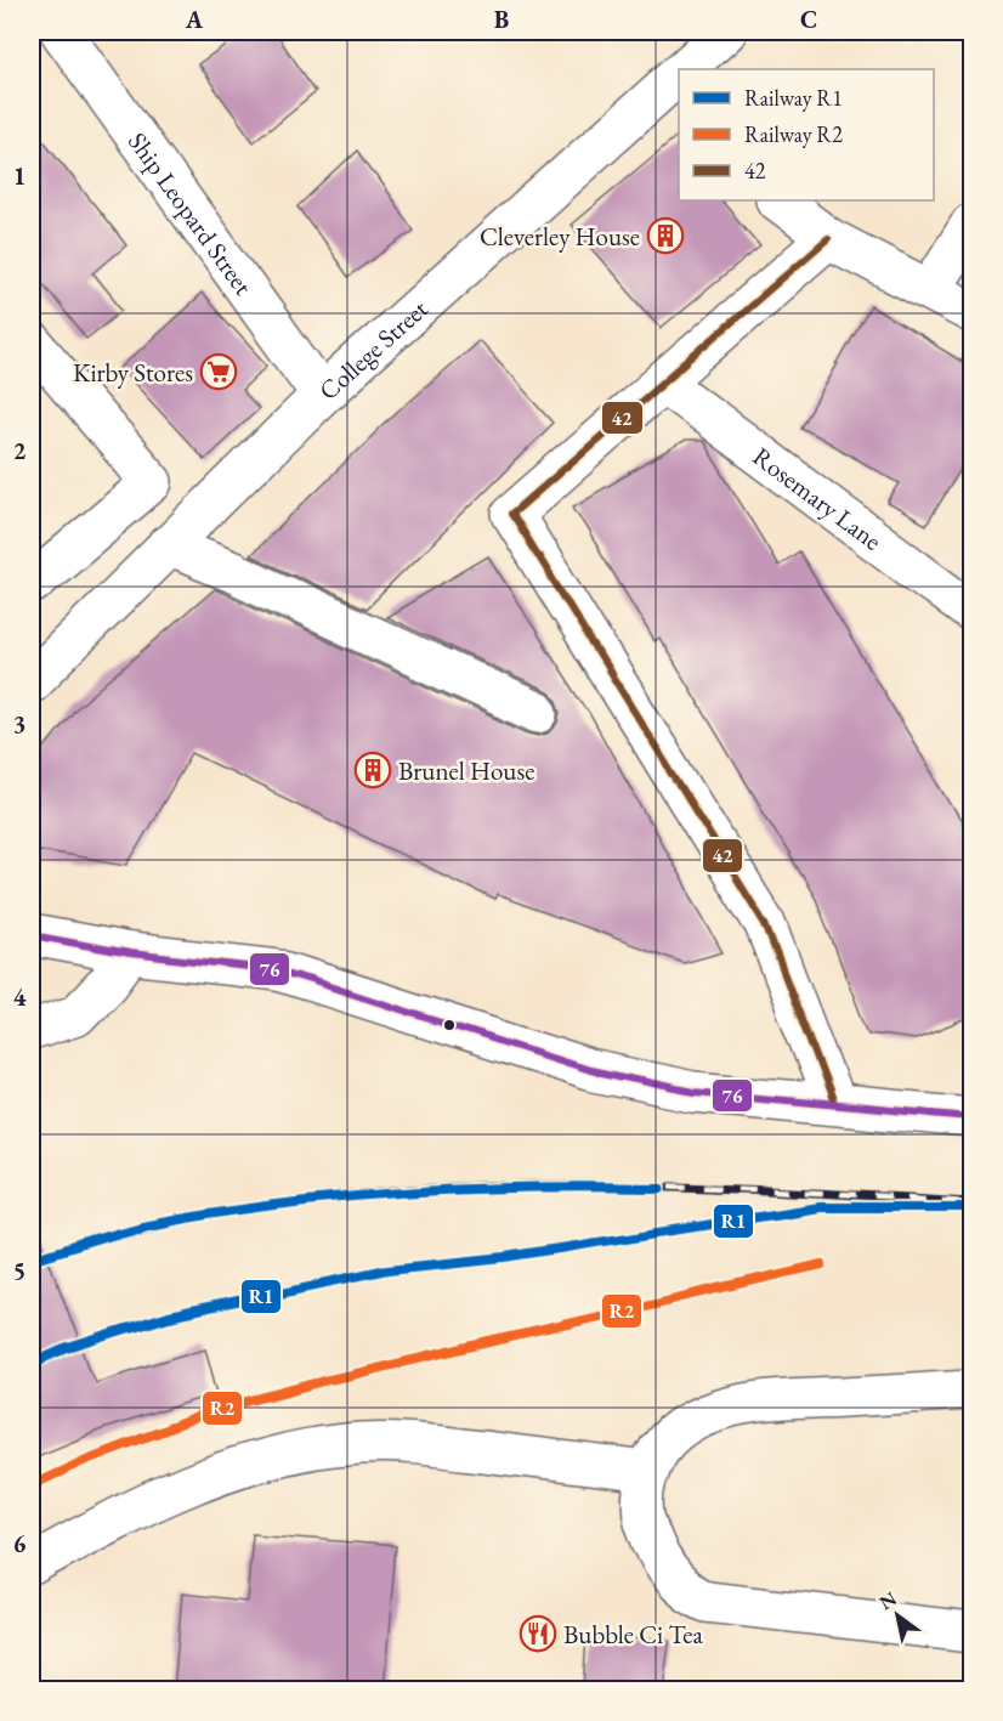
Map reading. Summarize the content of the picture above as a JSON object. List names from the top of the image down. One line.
{"streets":{"street":["Ship Leopard Street","College Street","Rosemary Lane"]},"crossings":[["Ship Leopard Street","College Street"]],"places":{"building":["Cleverley House","Brunel House"],"supermarket":["Kirby Stores"],"restaurant":["Bubble Ci Tea"]},"lines":["transit line 42","transit line 76","rail line R1","rail line R2"],"legend":["Railway R1","Railway R2","42"],"north":"top left","grid":{"columns":["A","B","C"],"rows":["1","2","3","4","5","6"]}}
